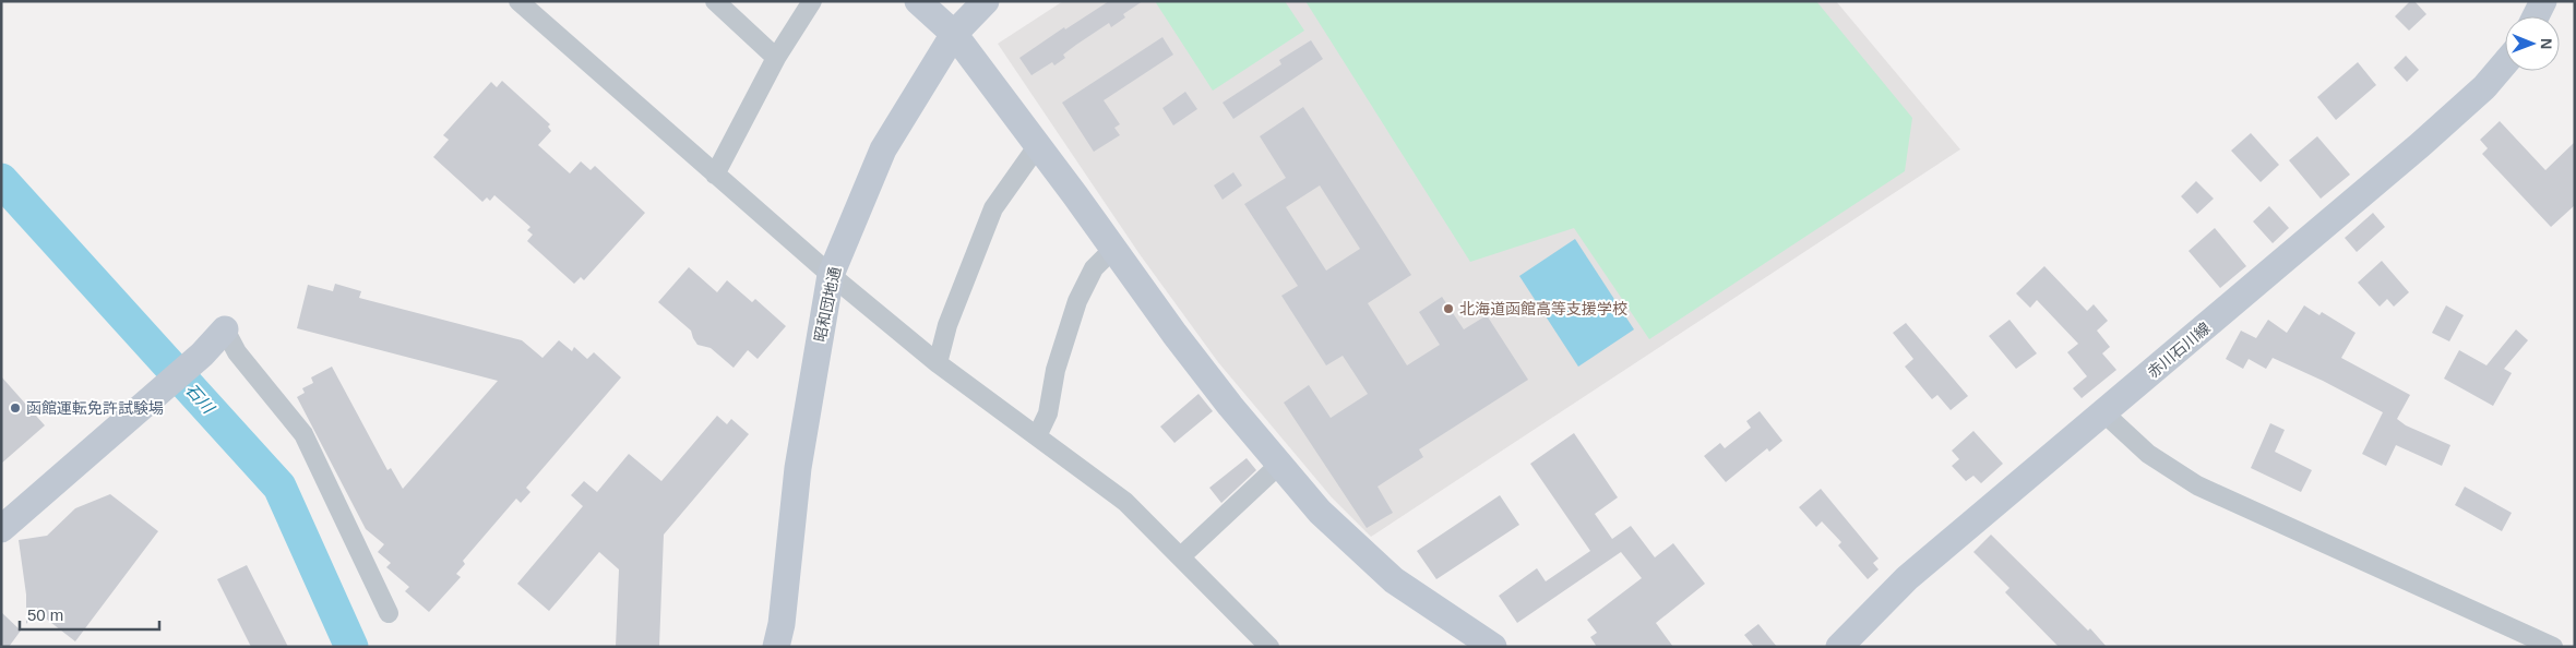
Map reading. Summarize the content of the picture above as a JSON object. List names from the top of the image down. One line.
{"streets":{"street":["昭和団地通","赤川石川線"]},"water":["石川"],"places":["北海道函館高等支援学校","函館運転免許試験場"],"scale_bar":"50 m","north":"right"}
